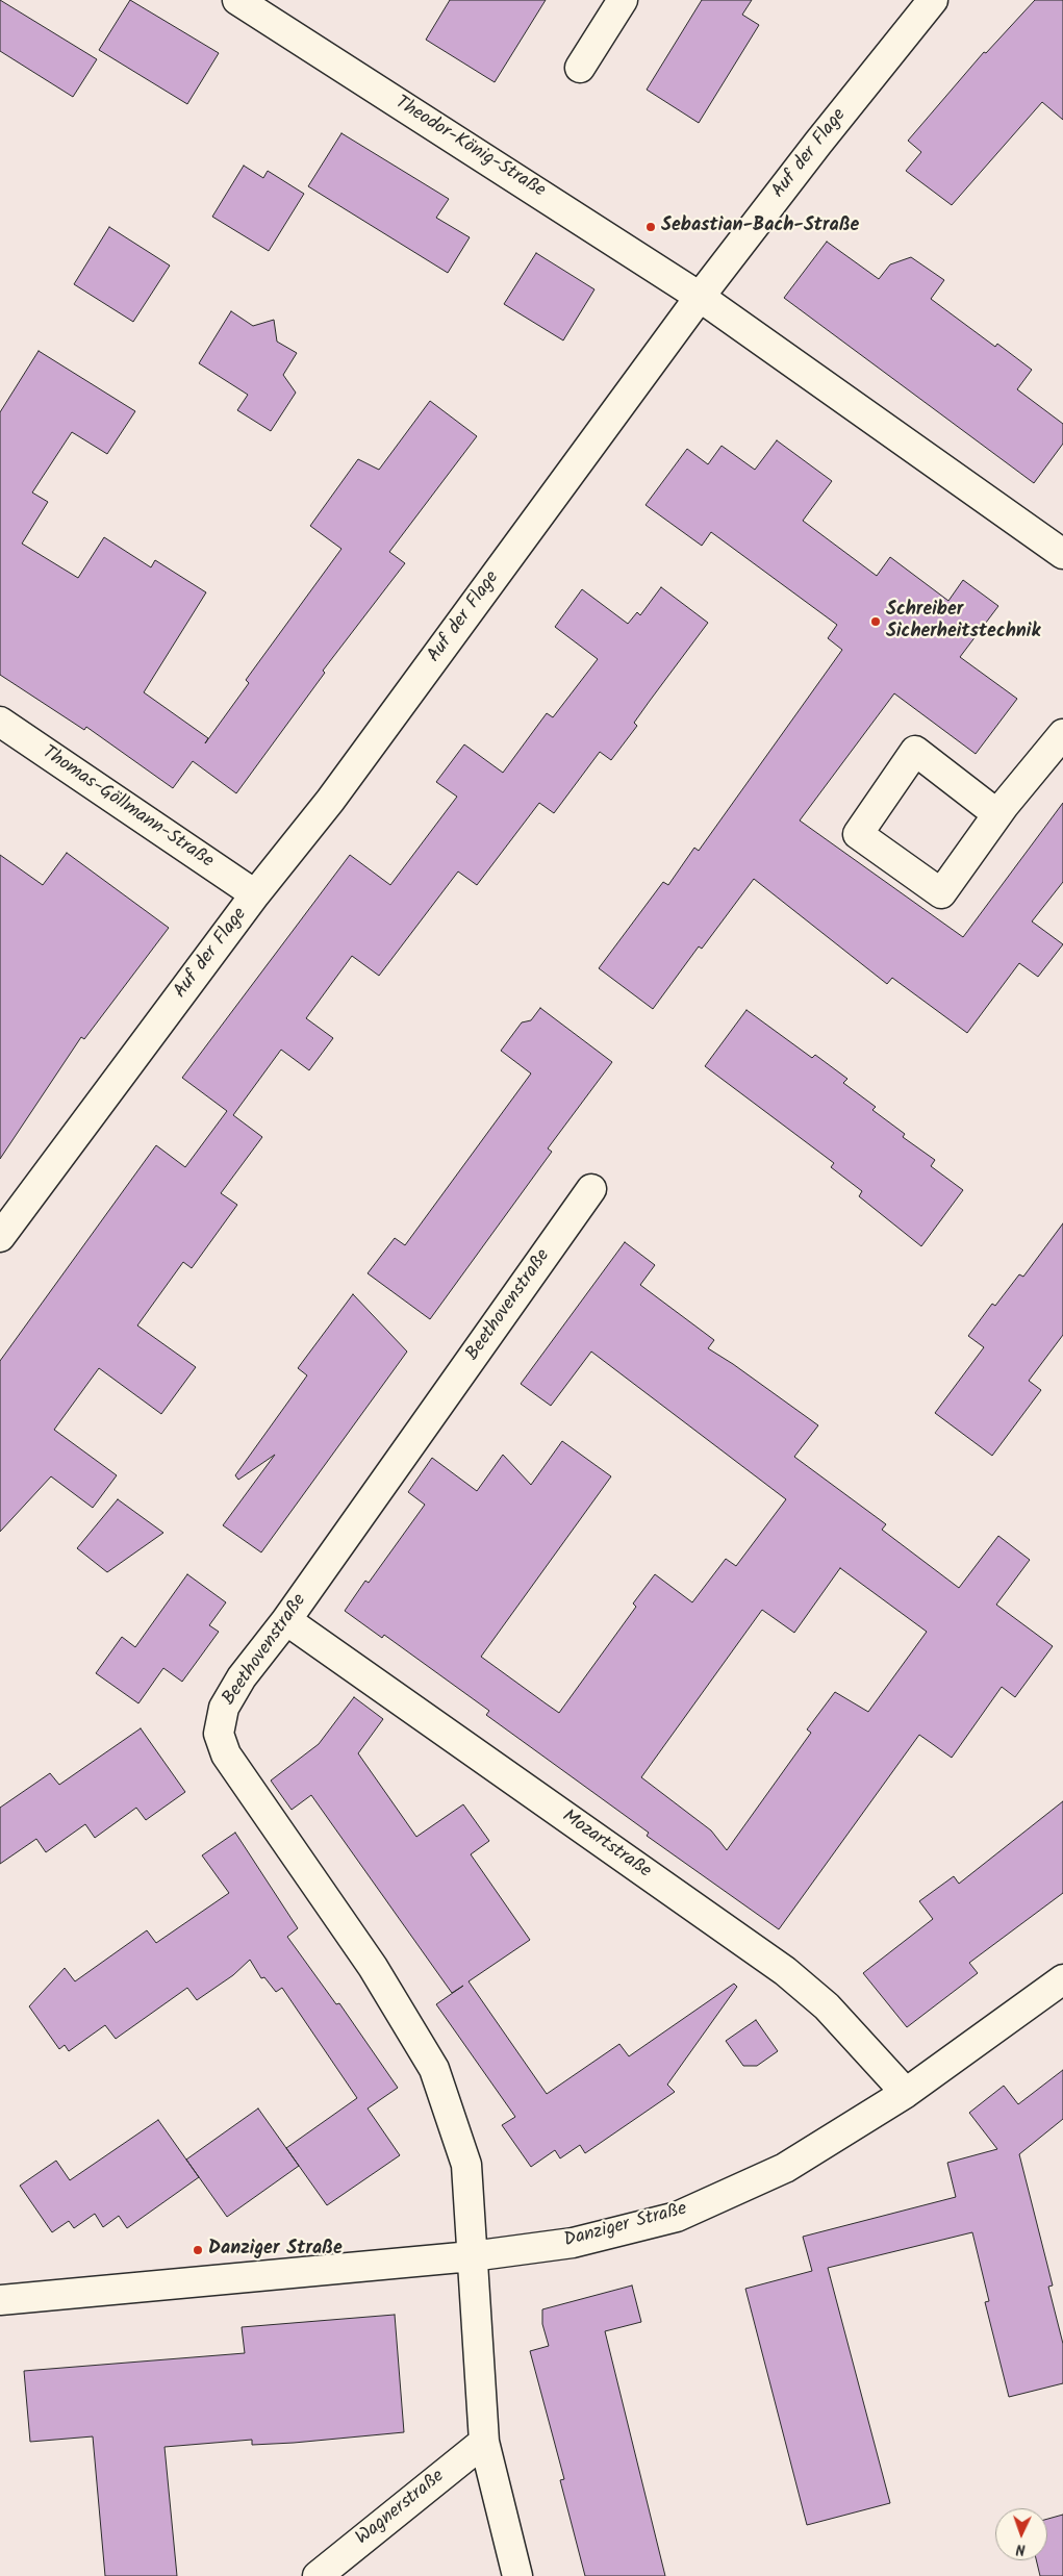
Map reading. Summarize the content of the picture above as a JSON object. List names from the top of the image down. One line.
{"streets":{"street":["Theodor-König-Straße","Auf der Flage","Thomas-Göllmann-Straße","Beethovenstraße","Mozartstraße","Danziger Straße","Wagnerstraße"]},"crossings":[["Theodor-König-Straße","Auf der Flage"],["Auf der Flage","Thomas-Göllmann-Straße"],["Beethovenstraße","Mozartstraße"],["Beethovenstraße","Danziger Straße"],["Mozartstraße","Danziger Straße"]],"places":["Sebastian-Bach-Straße","Schreiber Sicherheitstechnik","Danziger Straße"],"north":"bottom"}
